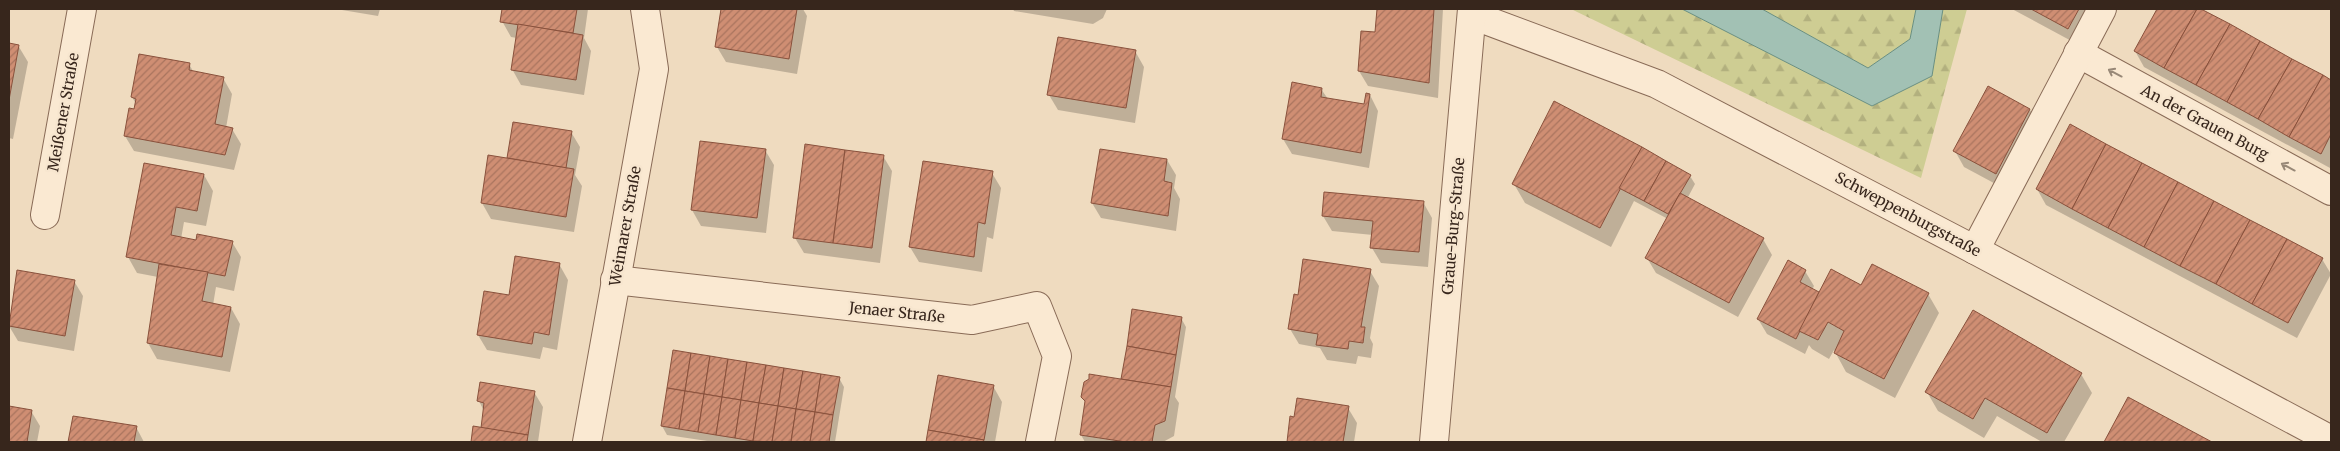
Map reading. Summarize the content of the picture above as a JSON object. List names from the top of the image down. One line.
{"streets":{"street":["Meißener Straße","An der Grauen Burg","Schweppenburgstraße","Weimarer Straße","Graue-Burg-Straße","Jenaer Straße"]},"crossings":[["Schweppenburgstraße","Graue-Burg-Straße"],["Weimarer Straße","Jenaer Straße"]],"one_way":["An der Grauen Burg"]}
